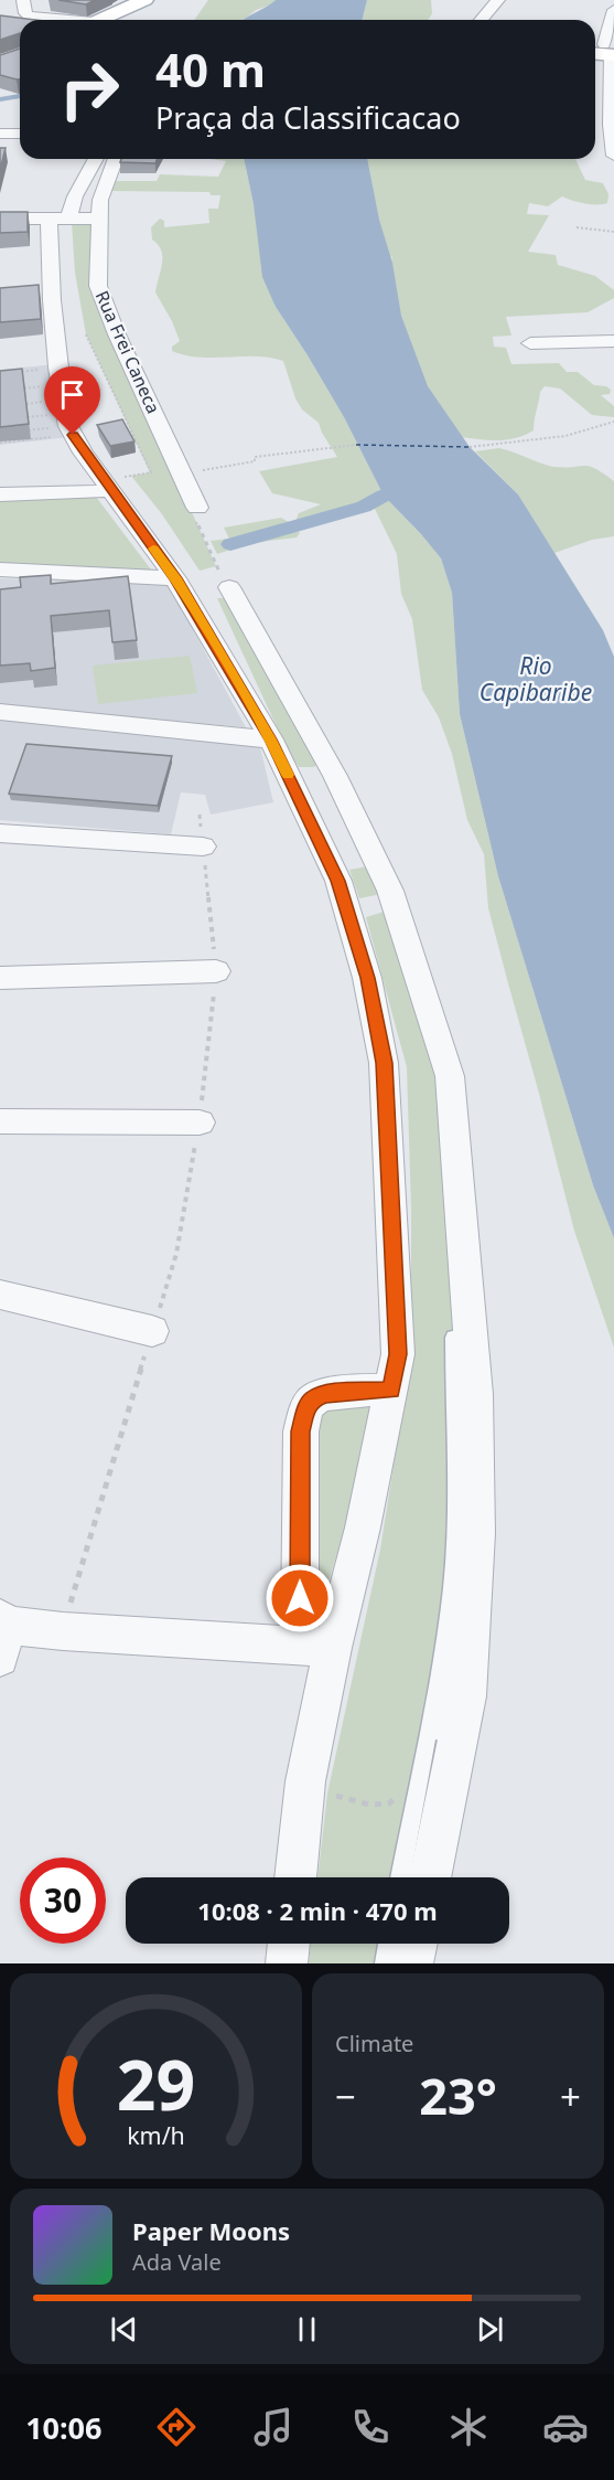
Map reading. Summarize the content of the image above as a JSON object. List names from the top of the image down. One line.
{"streets":{"street":["Rua Frei Caneca"]},"water":["Rio Capibaribe"],"page":{"turn":["40 m","Praça da Classificacao"],"limit":"30","trip":"10:08 · 2 min · 470 m","tile":"Climate","heat":["−","23°","+"],"song":["Paper Moons","Ada Vale"],"tabs":"10:06","gauge":["29","km/h"]}}
